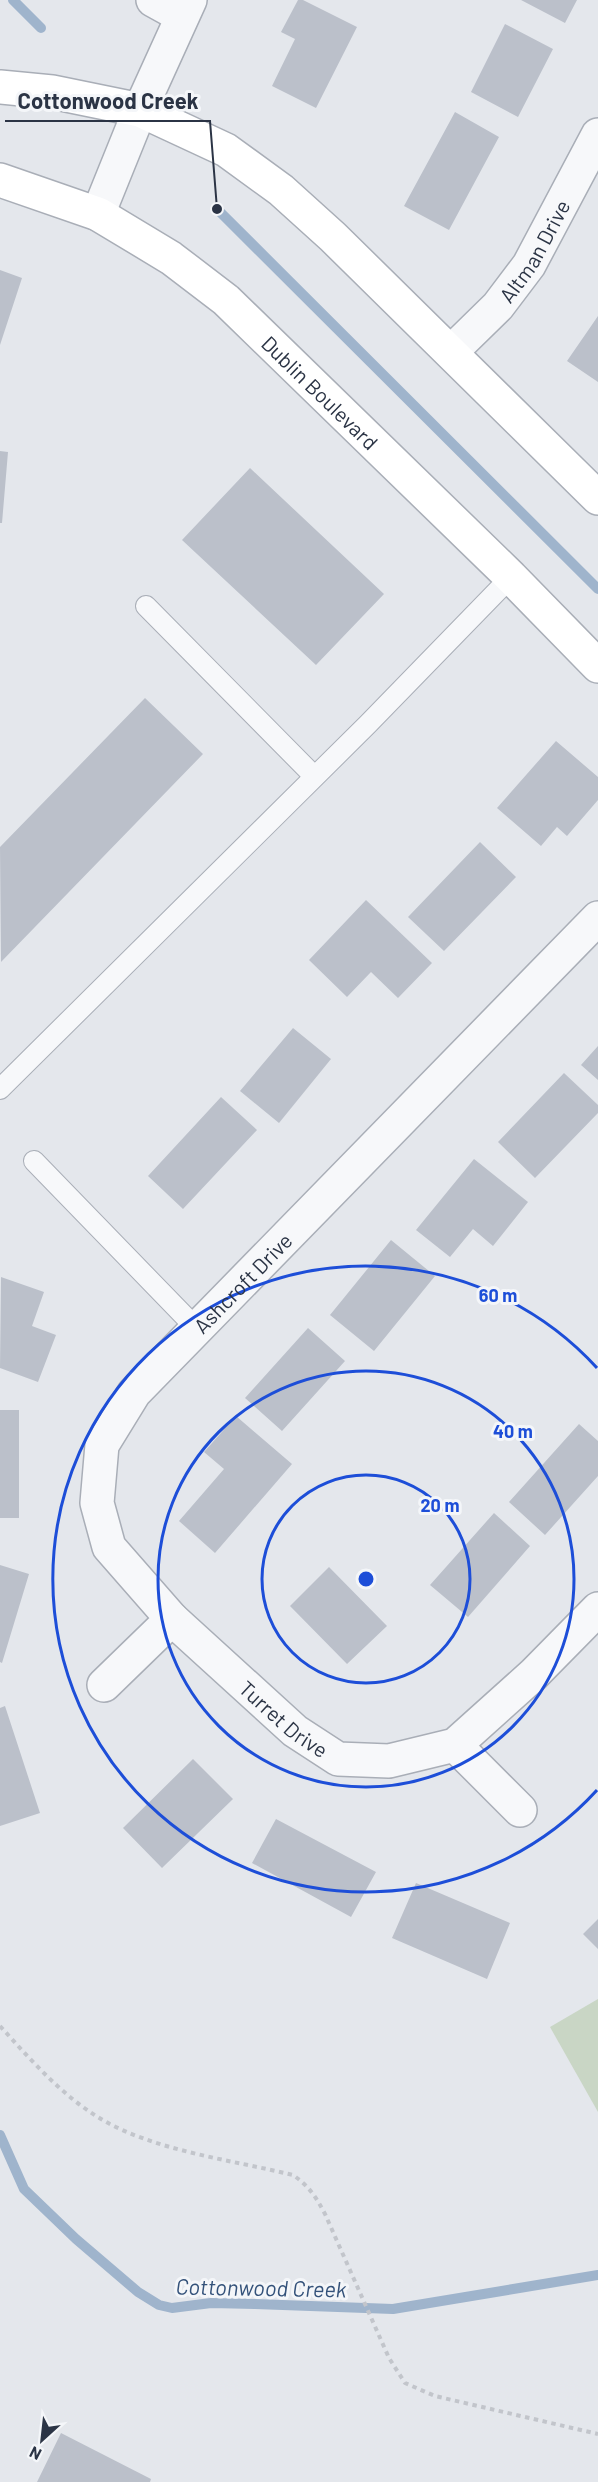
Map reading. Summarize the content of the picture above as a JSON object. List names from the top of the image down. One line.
{"streets":{"main road":["Dublin Boulevard"],"street":["Altman Drive","Ashcroft Drive","Turret Drive"]},"crossings":[["Ashcroft Drive","Turret Drive"]],"water":["Cottonwood Creek"],"places":["Cottonwood Creek"],"north":"bottom left","rings":["60 m","40 m","20 m"]}
